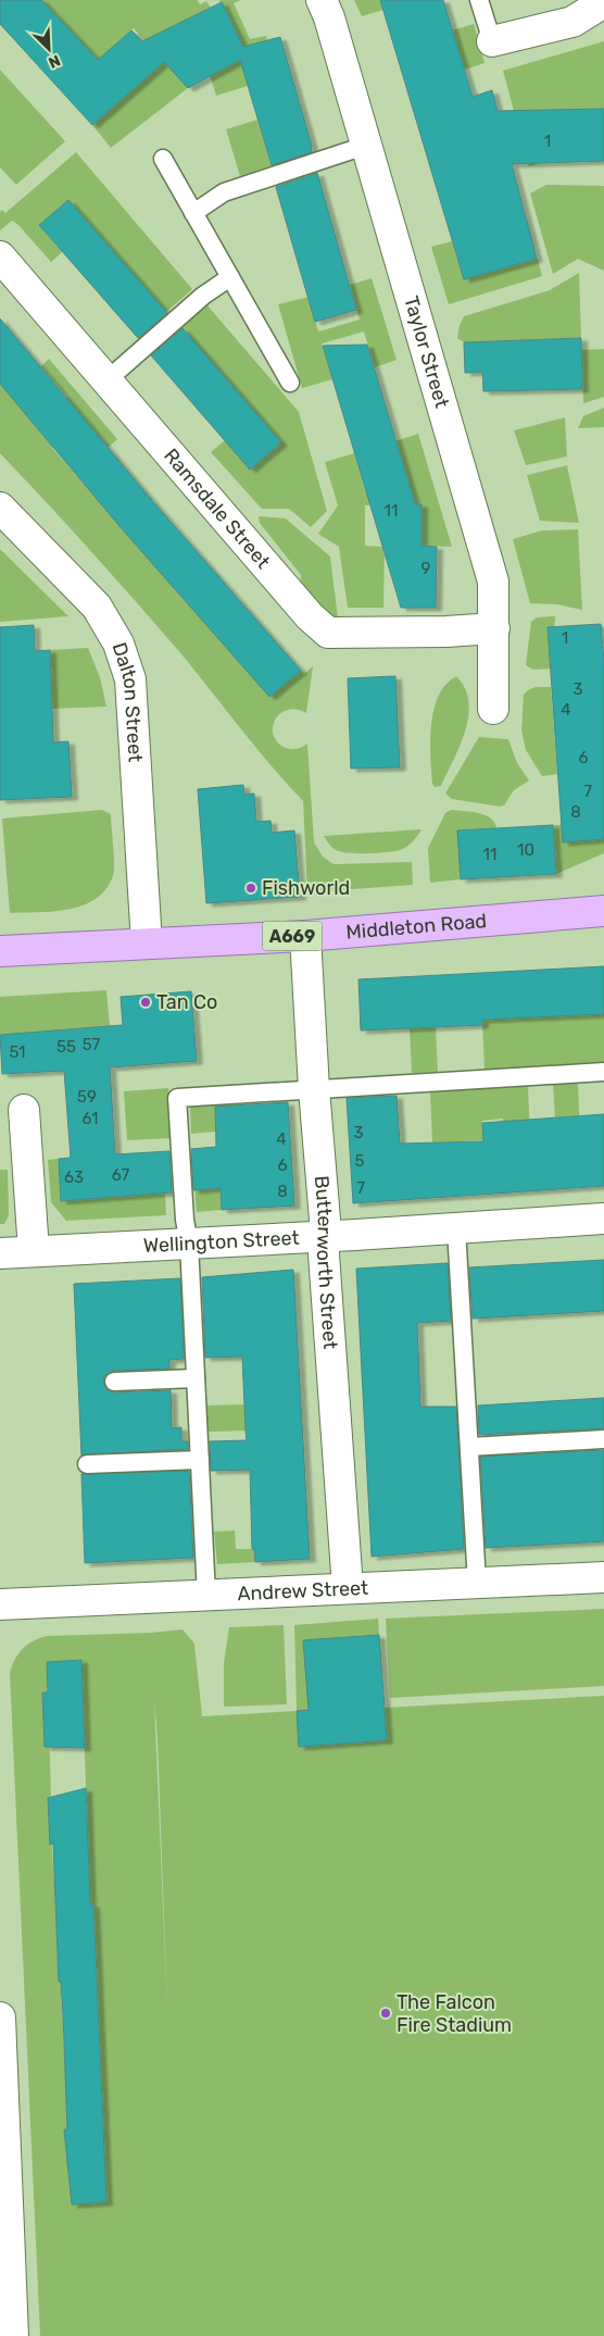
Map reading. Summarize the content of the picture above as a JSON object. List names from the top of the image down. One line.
{"streets":{"main road":["Middleton Road","A669"],"street":["Taylor Street","Ramsdale Street","Dalton Street","Wellington Street","Butterworth Street","Andrew Street"]},"crossings":[["Taylor Street","Ramsdale Street"],["Dalton Street","Middleton Road"],["Middleton Road","Butterworth Street"],["Wellington Street","Butterworth Street"],["Butterworth Street","Andrew Street"]],"places":["Fishworld","Tan Co","The Falcon Fire Stadium"],"house_numbers":["1","11","9","1","3","4","6","7","8","10","11","57","55","51","59","61","3","4","5","6","67","63","7","8"],"north":"bottom right"}
